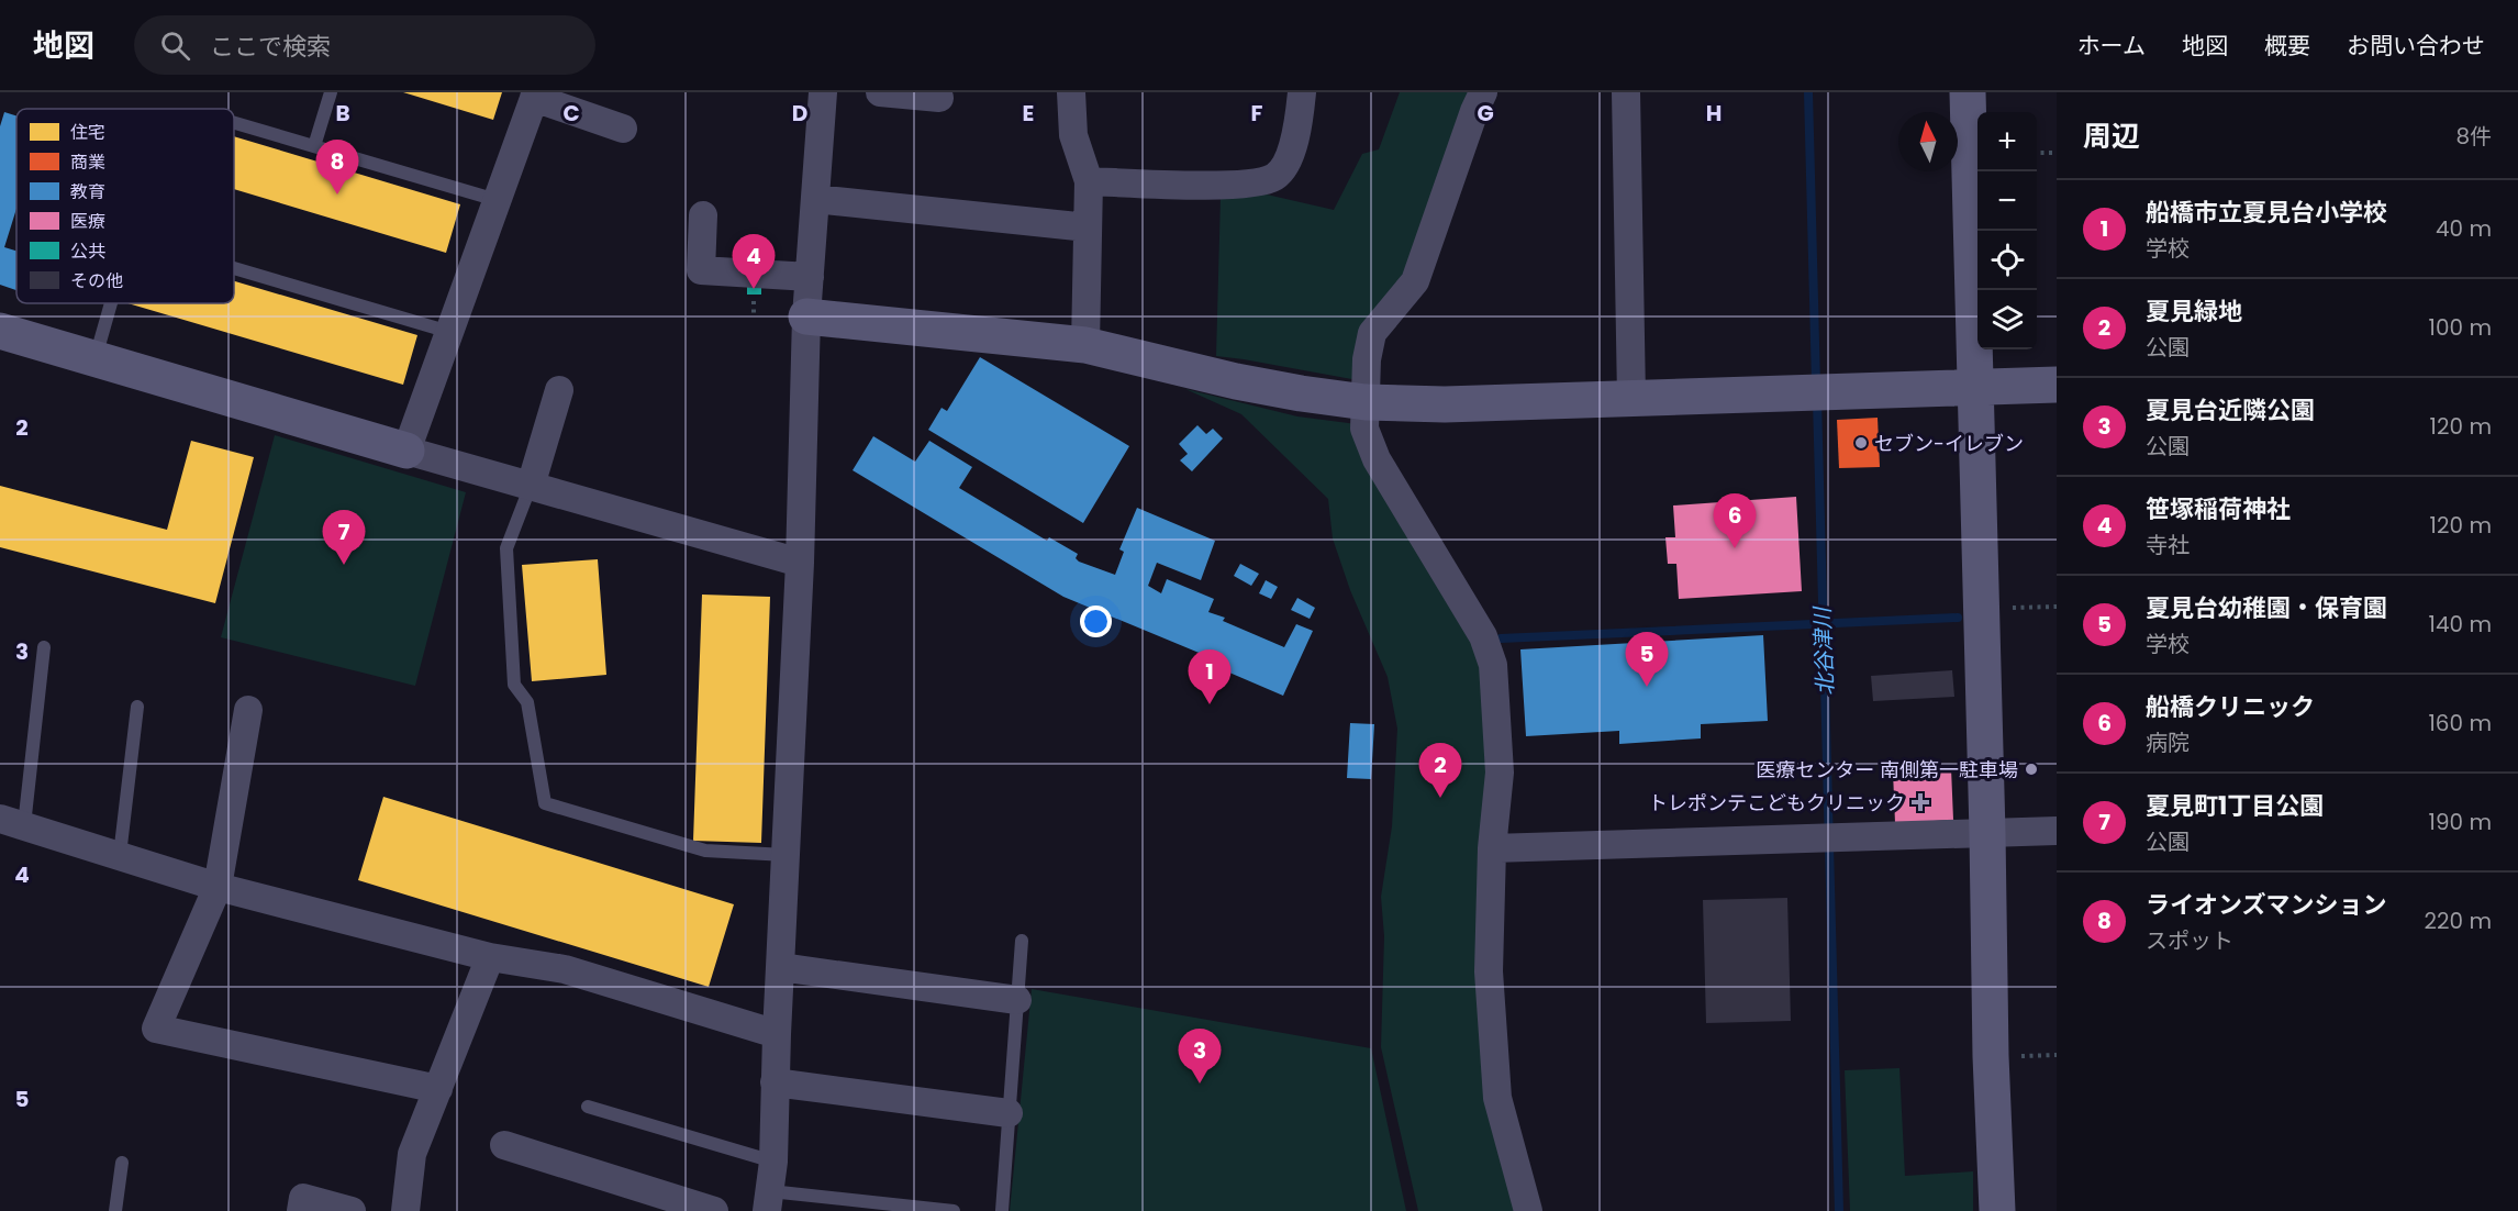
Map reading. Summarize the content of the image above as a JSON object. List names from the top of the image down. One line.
{"water":["北谷津川"],"places":{"other":["セブン-イレブン","医療センター 南側第一駐車場"],"health":["トレポンテこどもクリニック"]},"legend":["住宅","商業","教育","医療","公共","その他"],"north":"top","page":{"header":"地図","search":"ここで検索","nav":["ホーム","地図","概要","お問い合わせ"],"heading":["周辺","8件"],"map_buttons":["+","−"],"pins":["8","4","6","7","5","1","2","3"],"list":[{"mark":"1","name":"船橋市立夏見台小学校","note":"学校","value":"40 m"},{"mark":"2","name":"夏見緑地","note":"公園","value":"100 m"},{"mark":"3","name":"夏見台近隣公園","note":"公園","value":"120 m"},{"mark":"4","name":"笹塚稲荷神社","note":"寺社","value":"120 m"},{"mark":"5","name":"夏見台幼稚園・保育園","note":"学校","value":"140 m"},{"mark":"6","name":"船橋クリニック","note":"病院","value":"160 m"},{"mark":"7","name":"夏見町1丁目公園","note":"公園","value":"190 m"},{"mark":"8","name":"ライオンズマンション","note":"スポット","value":"220 m"}]},"grid":{"columns":["B","C","D","E","F","G","H"],"rows":["2","3","4","5"]}}
